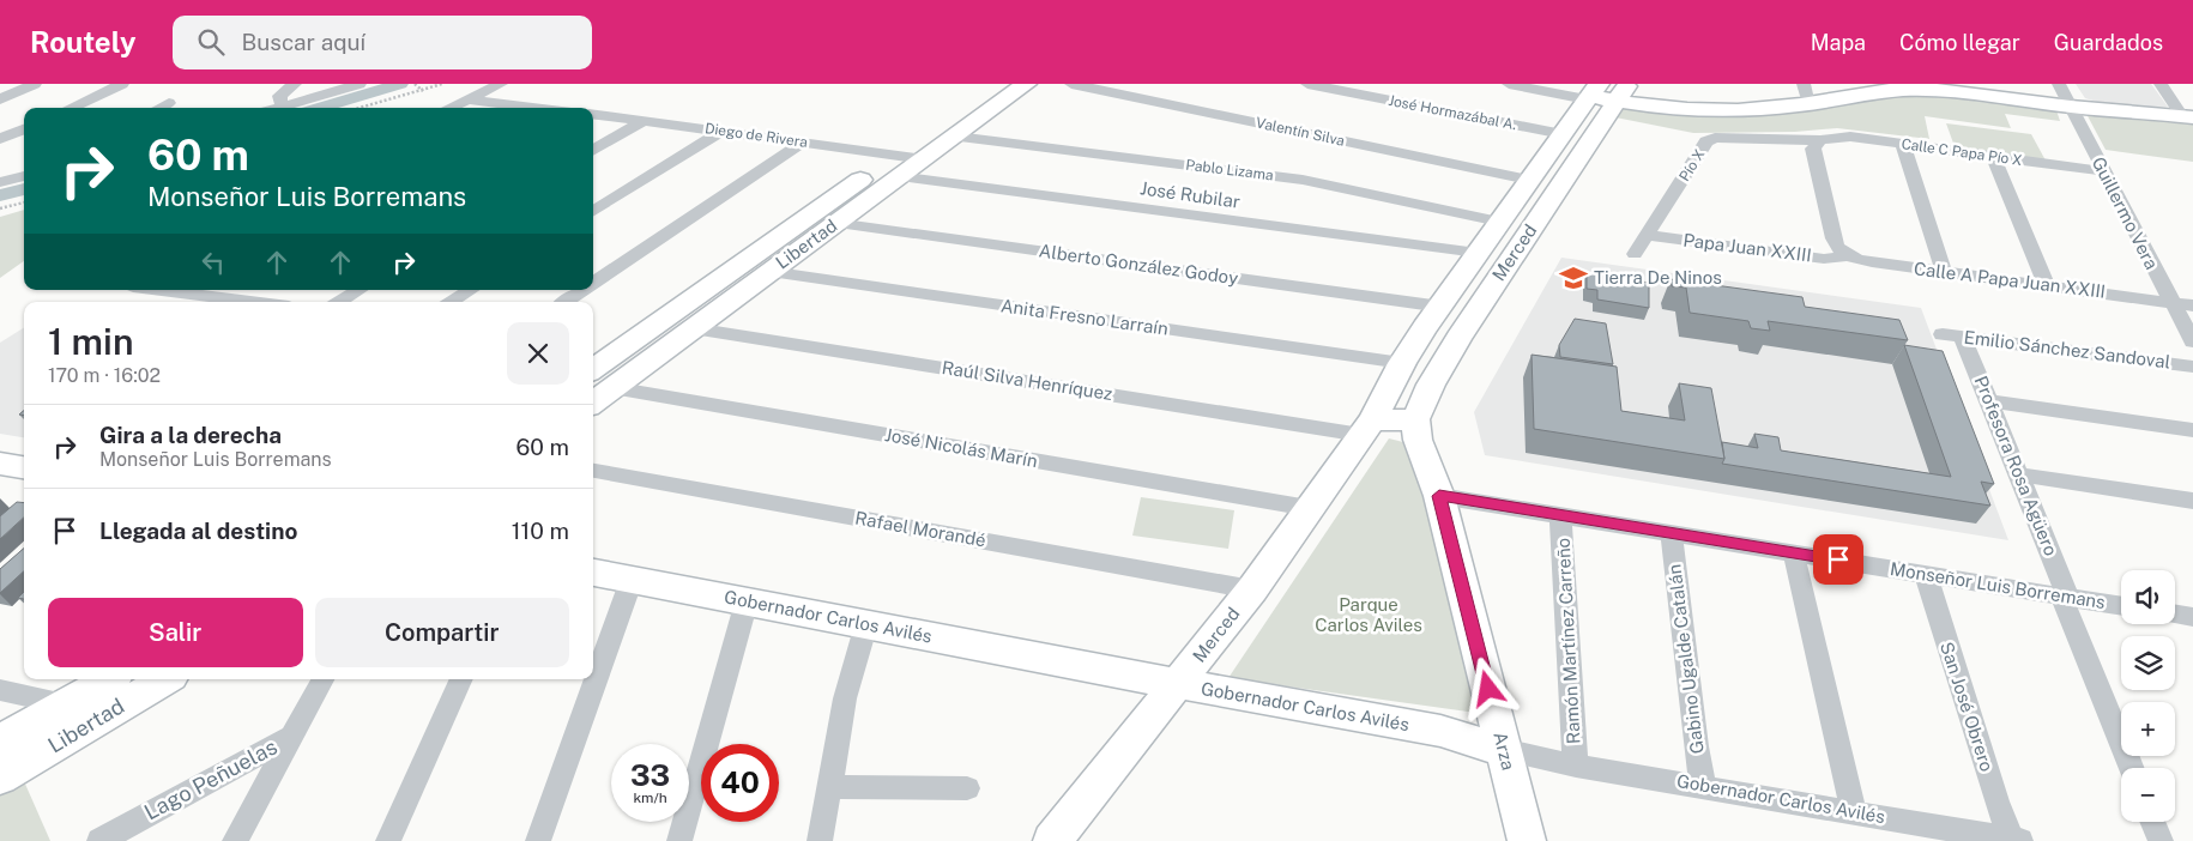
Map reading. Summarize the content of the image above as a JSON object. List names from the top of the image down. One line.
{"streets":{"street":["José Hormazábal A.","Valentín Silva","Diego de Rivera","Calle C Papa Pío X","Pío X","Pablo Lizama","José Rubilar","Guillermo Vera","Libertad","Papa Juan XXIII","Merced","Alberto González Godoy","Calle A Papa Juan XXIII","Anita Fresno Larraín","Emilio Sánchez Sandoval","Raúl Silva Henríquez","José Nicolás Marín","Profesora Rosa Agüero","Rafael Morandé","Monseñor Luis Borremans","Gobernador Carlos Avilés","Ramón Martínez Carreño","Gabino Ugalde Catalán","San José Obrero","Arza","Lago Peñuelas"]},"crossings":[["José Hormazábal A.","Merced"],["Valentín Silva","Merced"],["Diego de Rivera","José Rubilar"],["Diego de Rivera","Libertad"],["Calle C Papa Pío X","Pío X"],["Calle C Papa Pío X","Guillermo Vera"],["Pío X","Papa Juan XXIII"],["Pablo Lizama","Libertad"],["Pablo Lizama","Merced"],["José Rubilar","Libertad"],["José Rubilar","Merced"],["Guillermo Vera","Calle A Papa Juan XXIII"],["Libertad","Alberto González Godoy"],["Libertad","Anita Fresno Larraín"],["Libertad","Raúl Silva Henríquez"],["Libertad","José Nicolás Marín"],["Papa Juan XXIII","Calle A Papa Juan XXIII"],["Merced","Alberto González Godoy"],["Merced","Anita Fresno Larraín"],["Merced","Raúl Silva Henríquez"],["Merced","José Nicolás Marín"],["Merced","Rafael Morandé"],["Merced","Gobernador Carlos Avilés"],["Merced","Arza"],["Emilio Sánchez Sandoval","Profesora Rosa Agüero"],["Profesora Rosa Agüero","Monseñor Luis Borremans"],["Monseñor Luis Borremans","Ramón Martínez Carreño"],["Monseñor Luis Borremans","Gabino Ugalde Catalán"],["Monseñor Luis Borremans","San José Obrero"],["Monseñor Luis Borremans","Arza"],["Gobernador Carlos Avilés","Ramón Martínez Carreño"],["Gobernador Carlos Avilés","Gabino Ugalde Catalán"],["Gobernador Carlos Avilés","San José Obrero"],["Gobernador Carlos Avilés","Arza"]],"parks":["Parque Carlos Aviles"],"places":{"school or university":["Tierra De Ninos"]},"page":{"header":"Routely","search":"Buscar aquí","nav":["Mapa","Cómo llegar","Guardados"],"turn":["60 m","Monseñor Luis Borremans"],"heading":["1 min","170 m · 16:02"],"list":[{"name":"Gira a la derecha","note":"Monseñor Luis Borremans","value":"60 m"},{"name":"Llegada al destino","value":"110 m"}],"map_buttons":["+","−"],"buttons":["Salir","Compartir"],"speed":"33 km/h","limit":"40"}}
